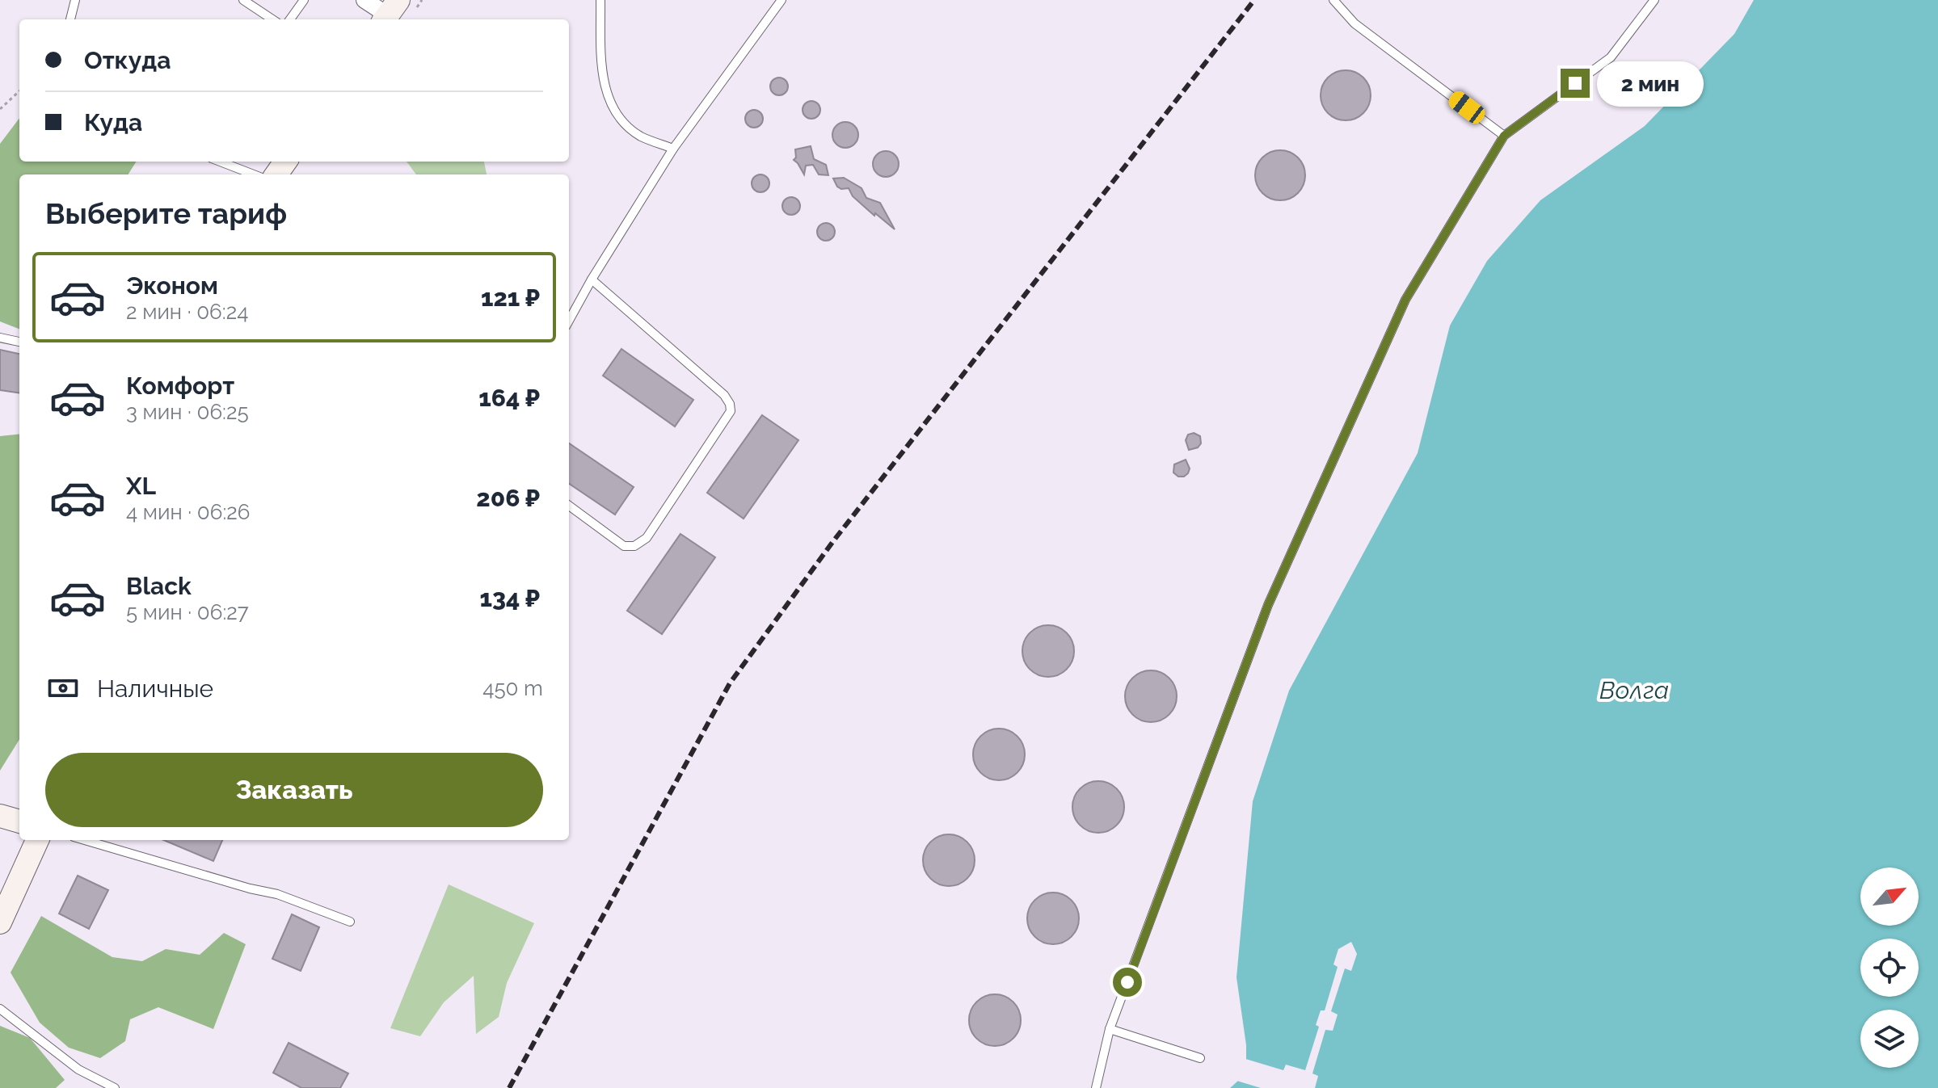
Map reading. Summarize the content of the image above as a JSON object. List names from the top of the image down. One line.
{"water":["Волга"],"north":"top right","page":{"banner":["Откуда","Куда"],"bubble":"2 мин","heading":"Выберите тариф","list":[{"name":"Эконом","note":"2 мин · 06:24","value":"121 ₽"},{"name":"Комфорт","note":"3 мин · 06:25","value":"164 ₽"},{"name":"XL","note":"4 мин · 06:26","value":"206 ₽"},{"name":"Black","note":"5 мин · 06:27","value":"134 ₽"}],"pay":["Наличные","450 m"],"buttons":"Заказать"}}
